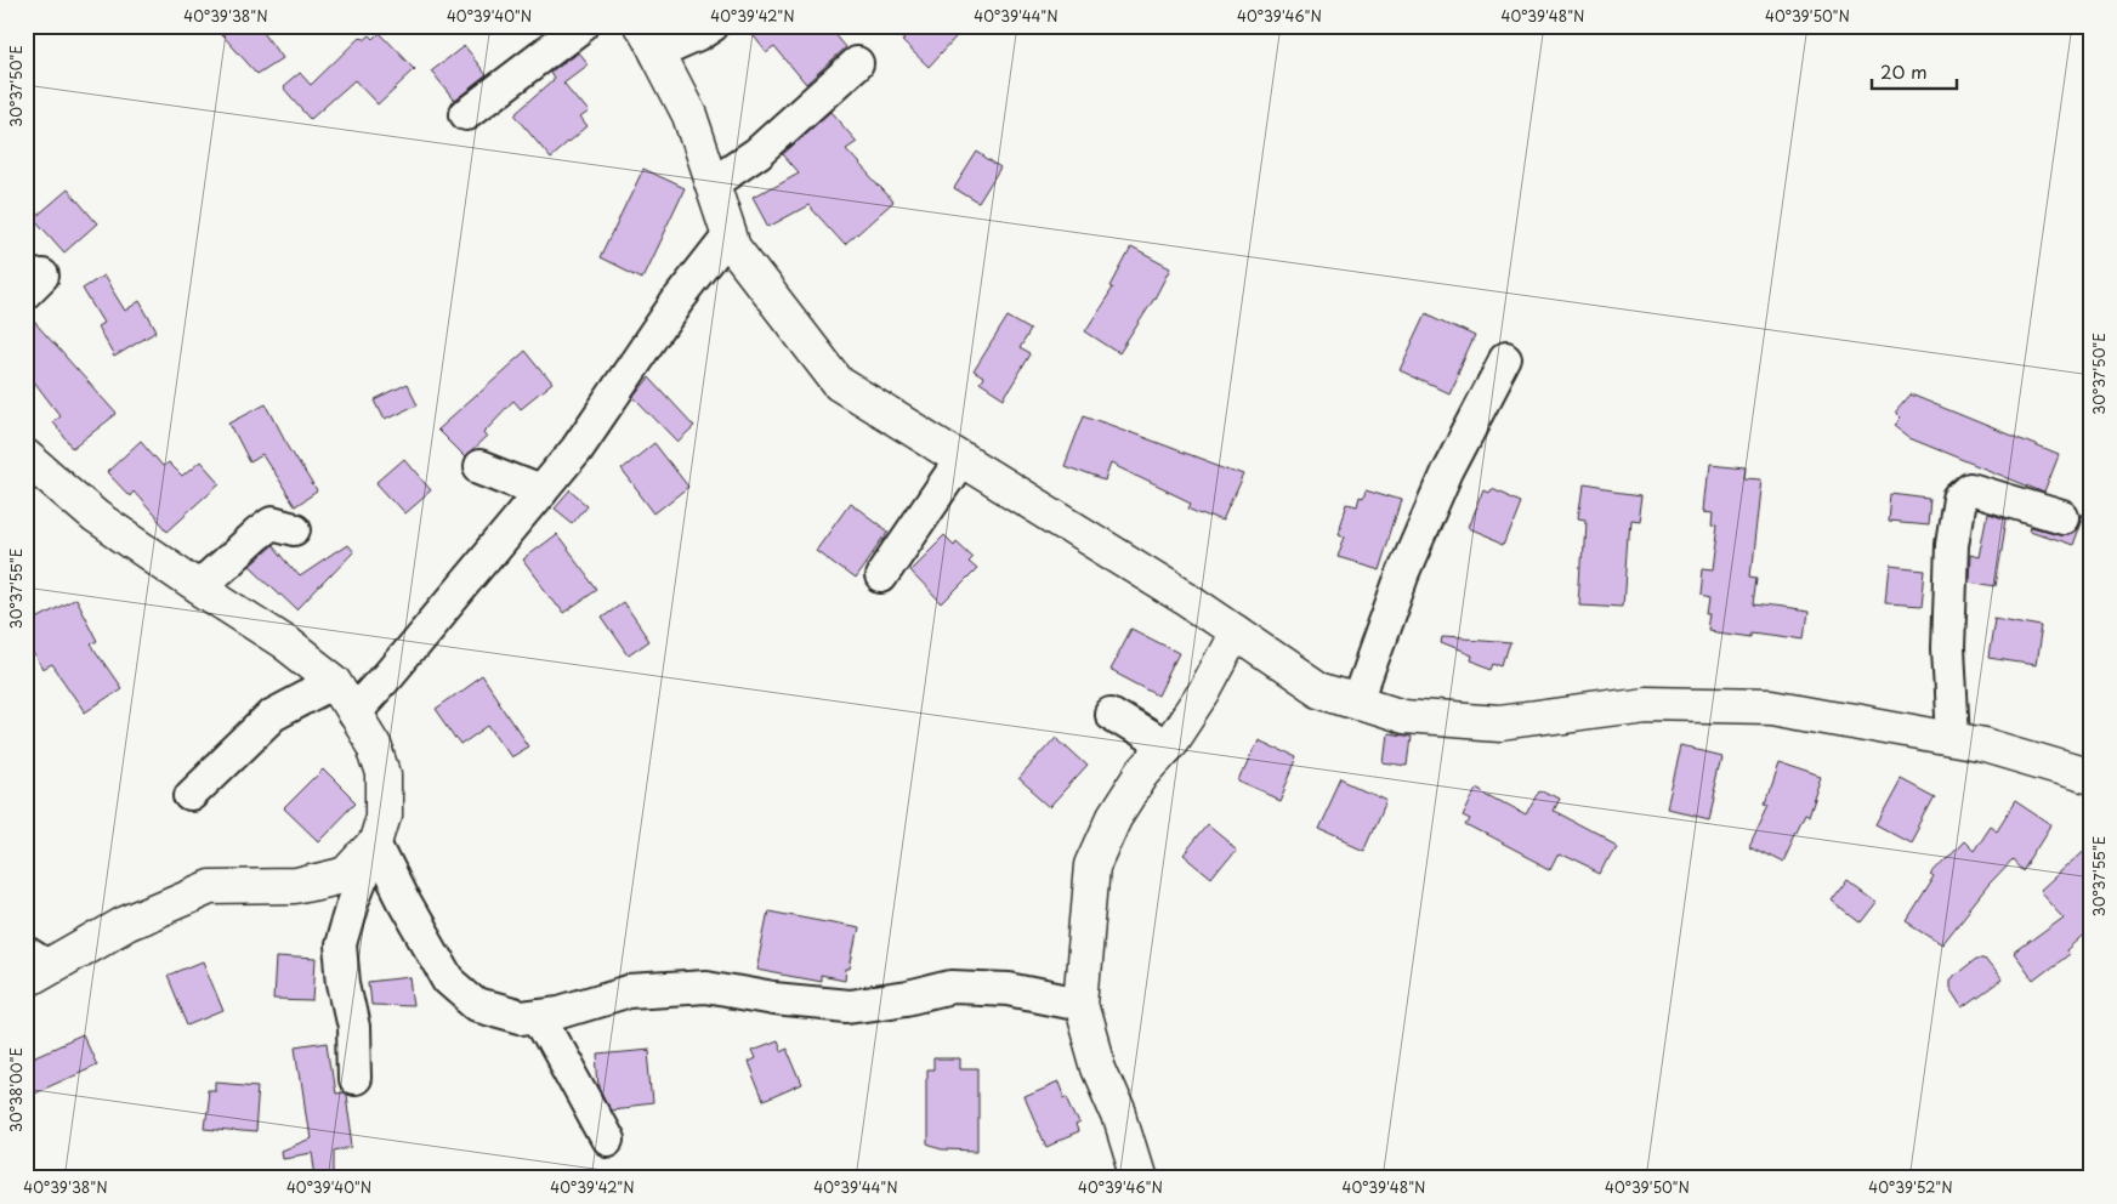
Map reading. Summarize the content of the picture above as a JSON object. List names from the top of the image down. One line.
{"scale_bar":"20 m","coordinates":["40°39'38\"N","40°39'40\"N","40°39'42\"N","40°39'44\"N","40°39'46\"N","40°39'48\"N","40°39'50\"N","30°37'50\"E","30°37'55\"E","30°38'00\"E","40°39'52\"N"]}
